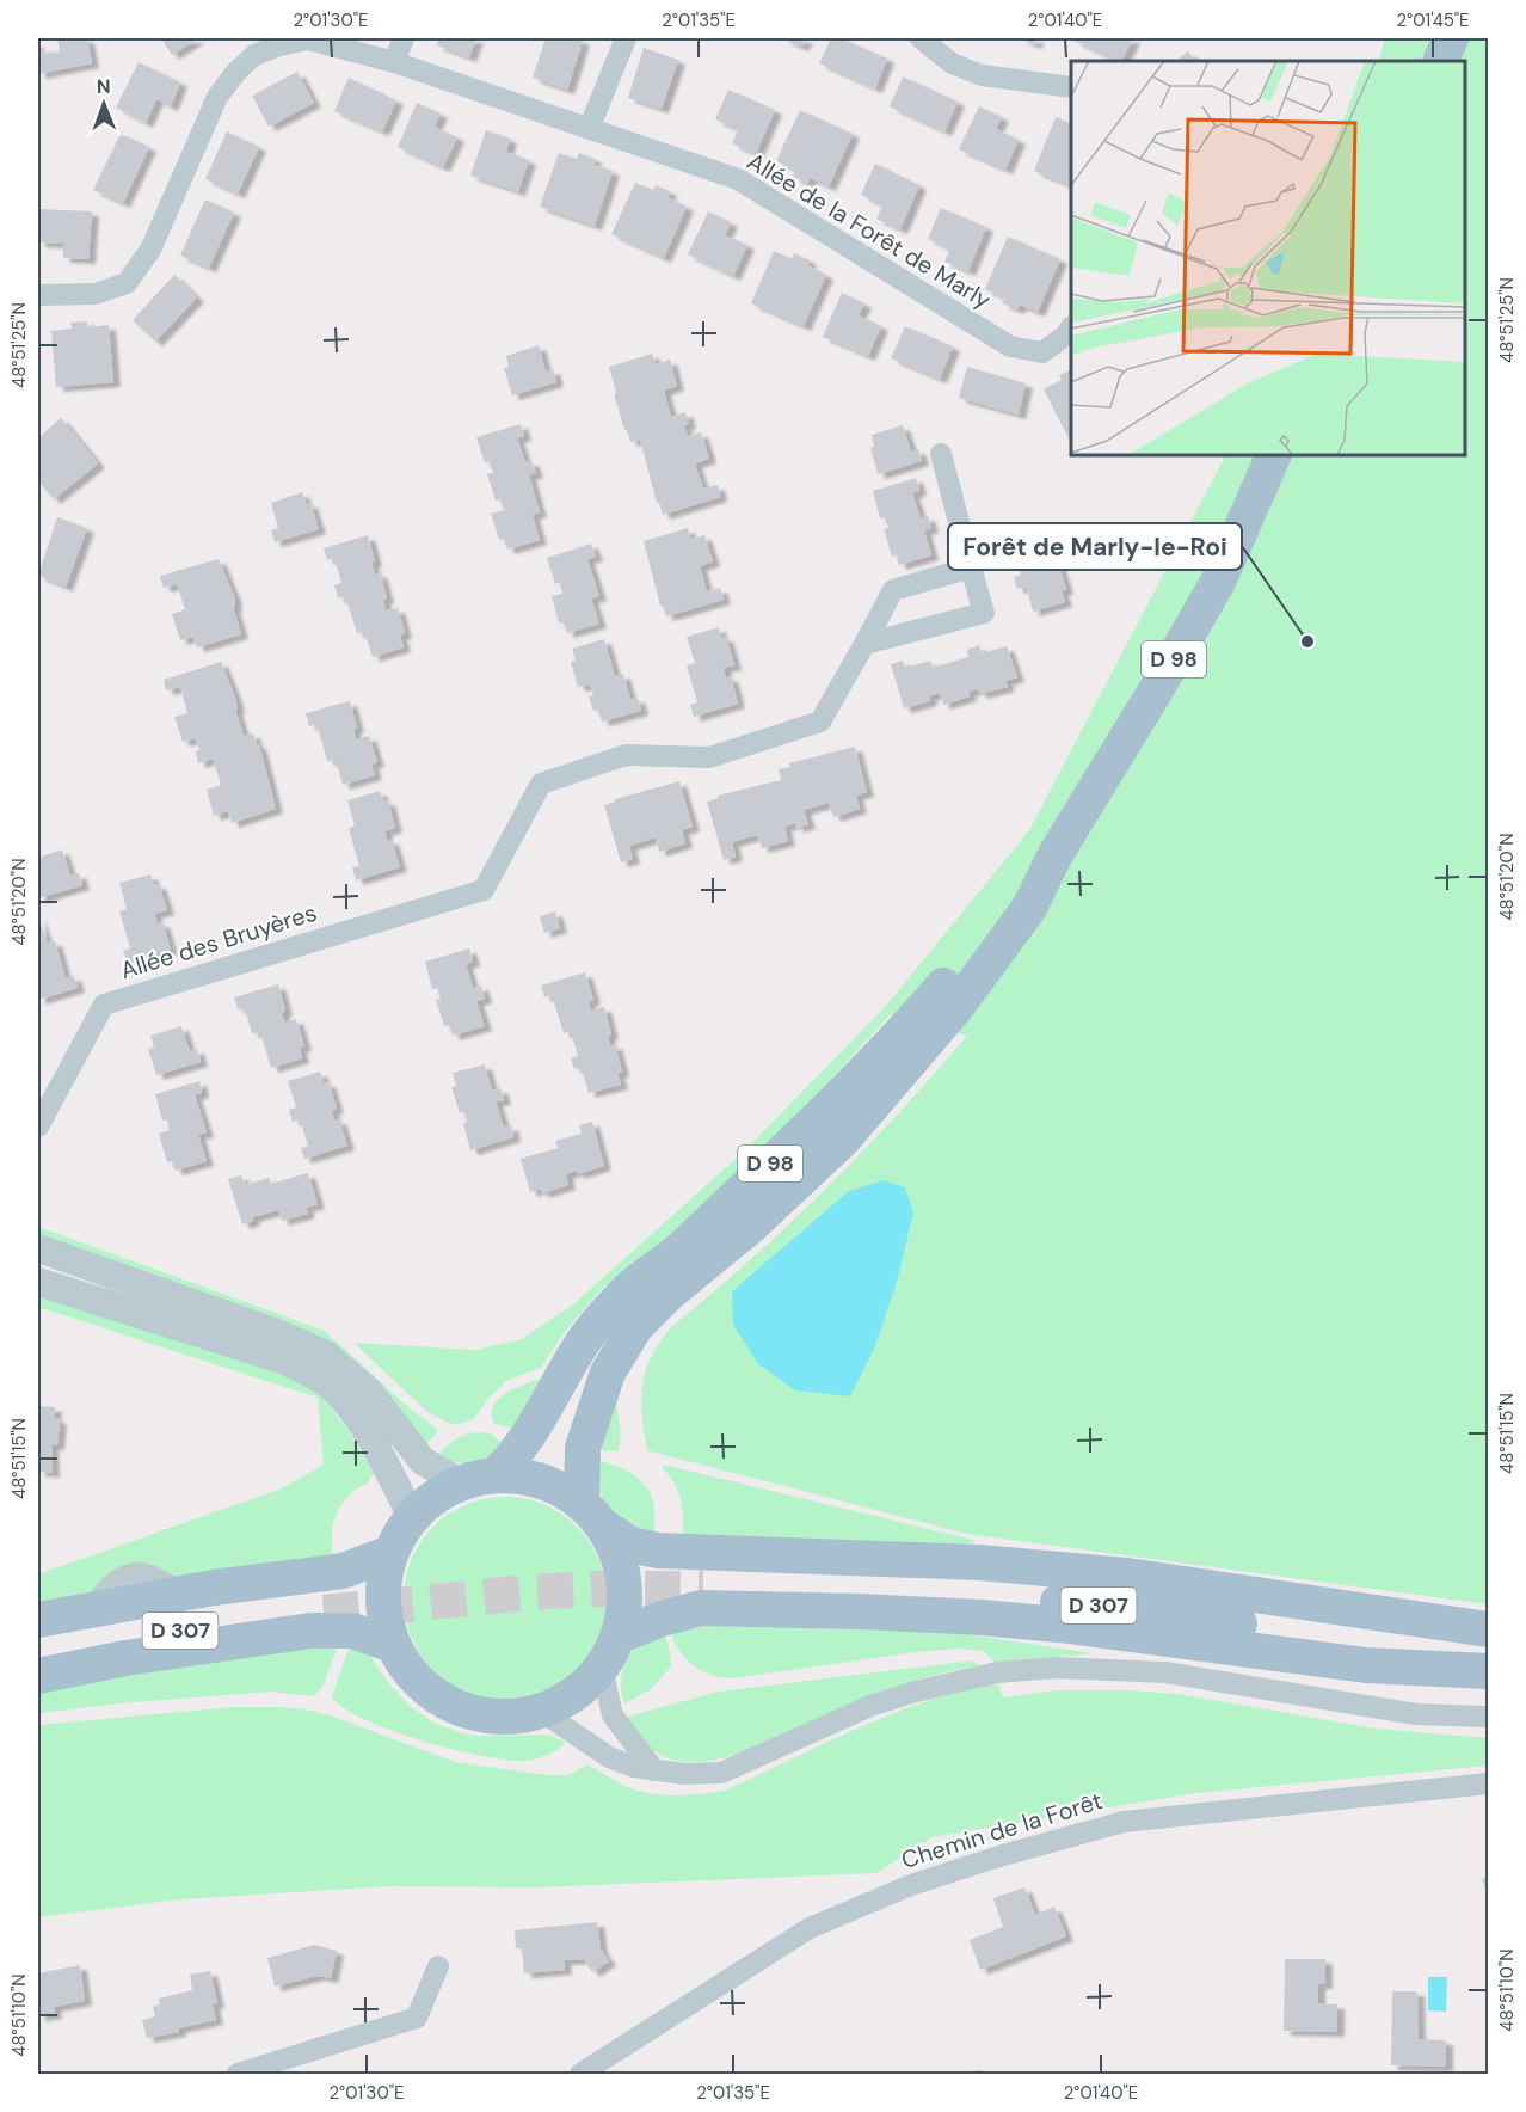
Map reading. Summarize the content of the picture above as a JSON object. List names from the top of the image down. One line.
{"streets":{"main road":["D 98","D 307"],"street":["Allée de la Forêt de Marly","Allée des Bruyères","Chemin de la Forêt"]},"places":["Forêt de Marly-le-Roi"],"north":"top","coordinates":["2°01'30\"E","2°01'35\"E","2°01'40\"E","2°01'45\"E","48°51'25\"N","48°51'20\"N","48°51'15\"N","48°51'10\"N"]}
